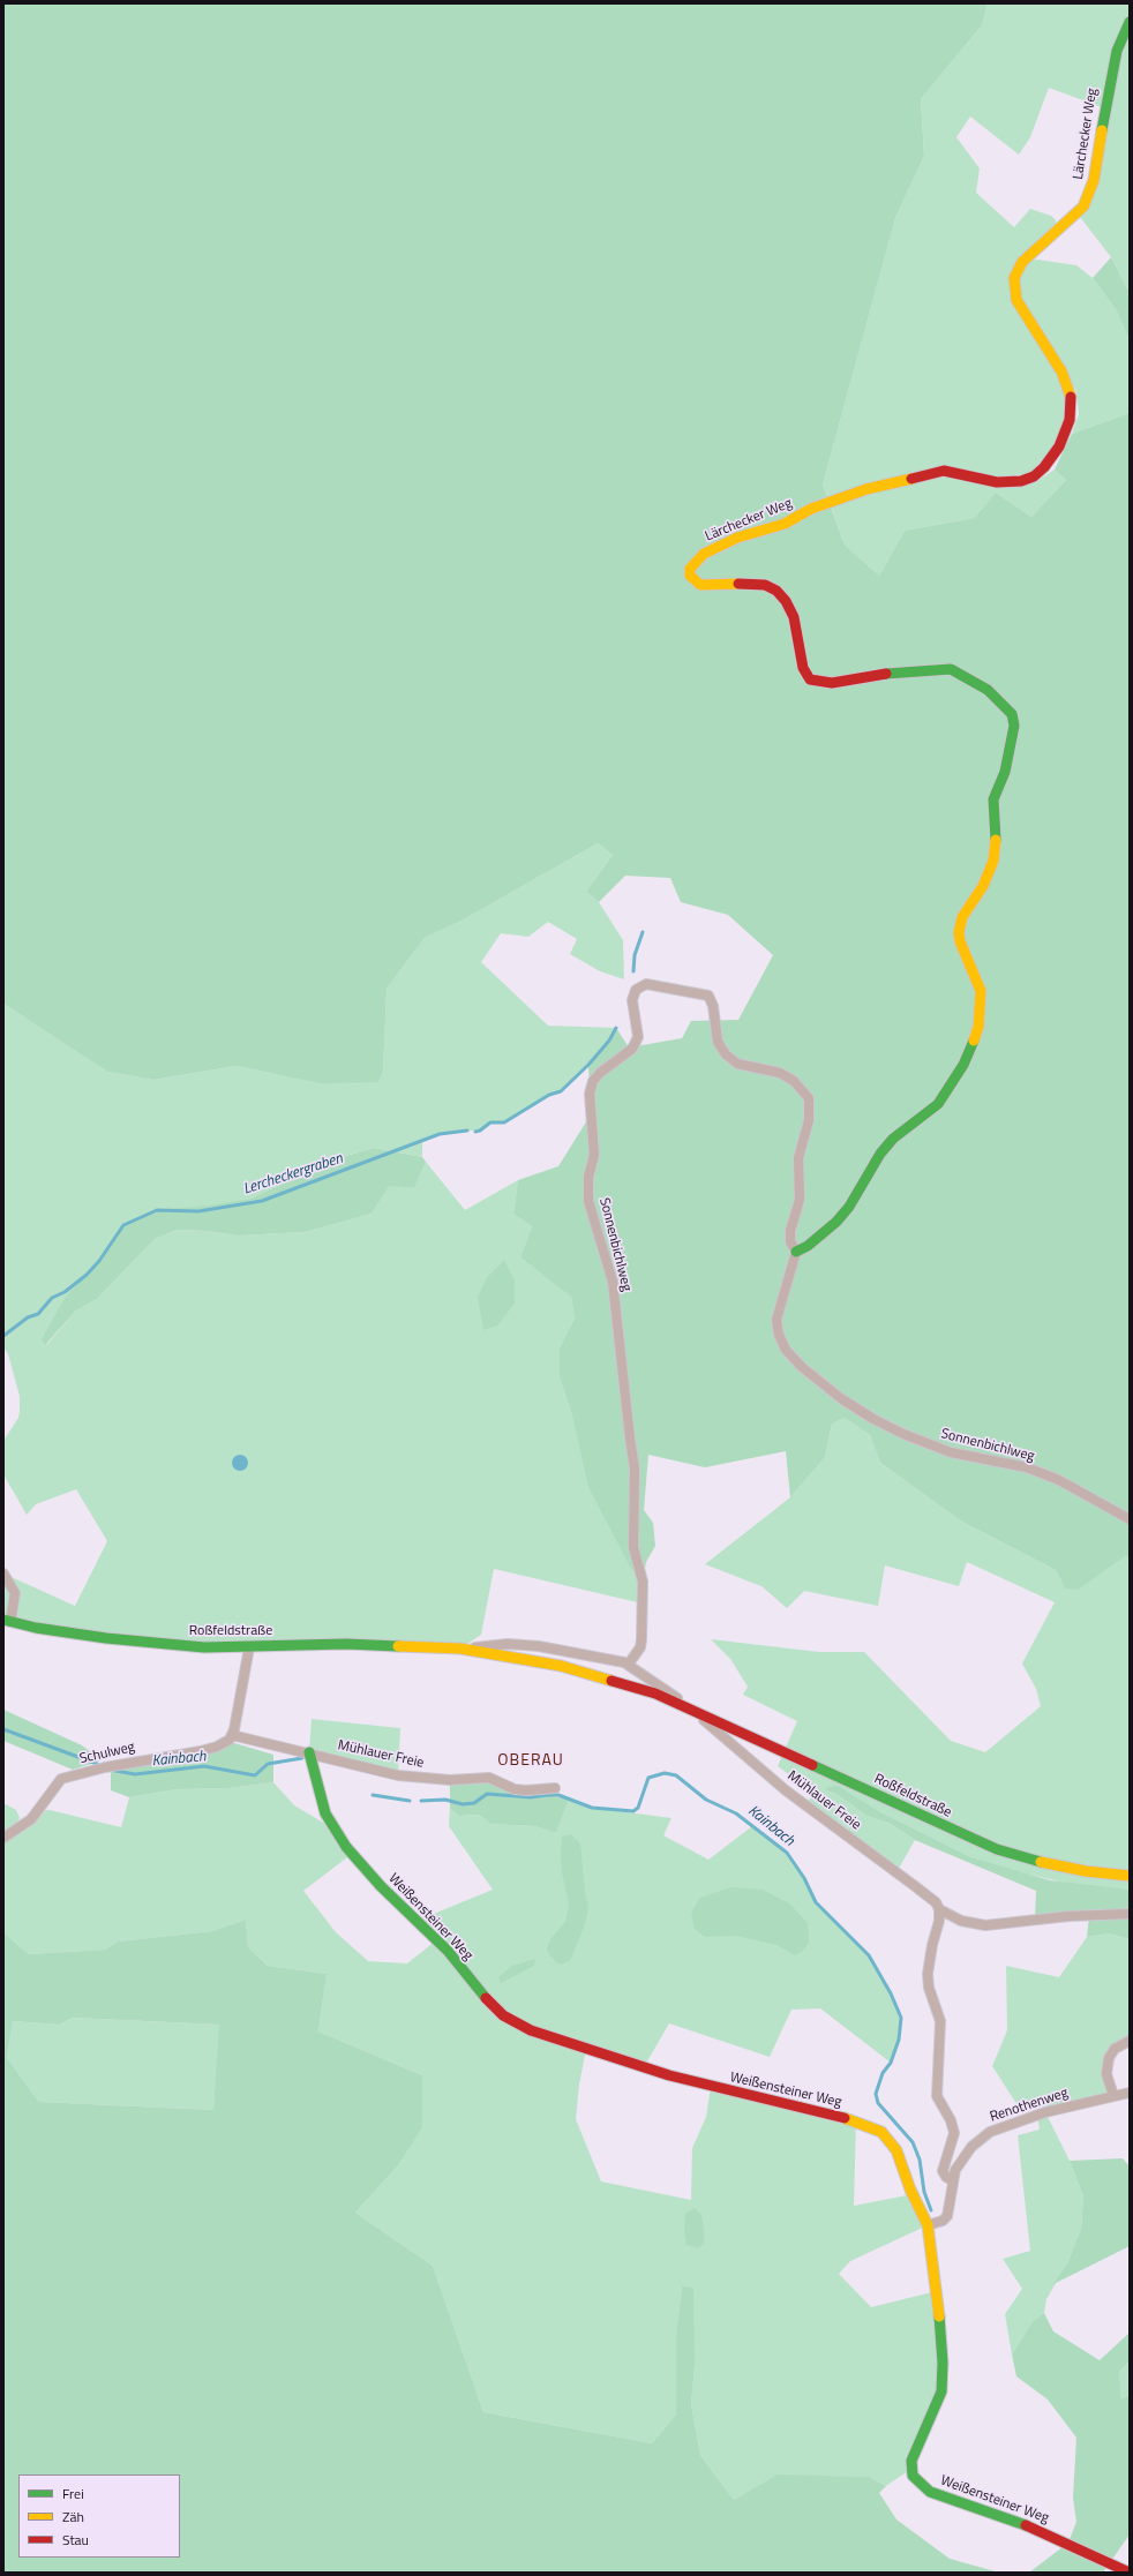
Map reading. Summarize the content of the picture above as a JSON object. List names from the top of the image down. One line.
{"streets":{"street":["Lärchecker Weg","Sonnenbichlweg","Roßfeldstraße","Schulweg","Mühlauer Freie","Weißensteiner Weg","Renothenweg"]},"crossings":[["Lärchecker Weg","Sonnenbichlweg"],["Sonnenbichlweg","Roßfeldstraße"],["Roßfeldstraße","Mühlauer Freie"],["Mühlauer Freie","Weißensteiner Weg"],["Weißensteiner Weg","Renothenweg"]],"districts":["OBERAU"],"water":["Lercheckergraben","Kainbach"],"legend":["Frei","Zäh","Stau"]}
